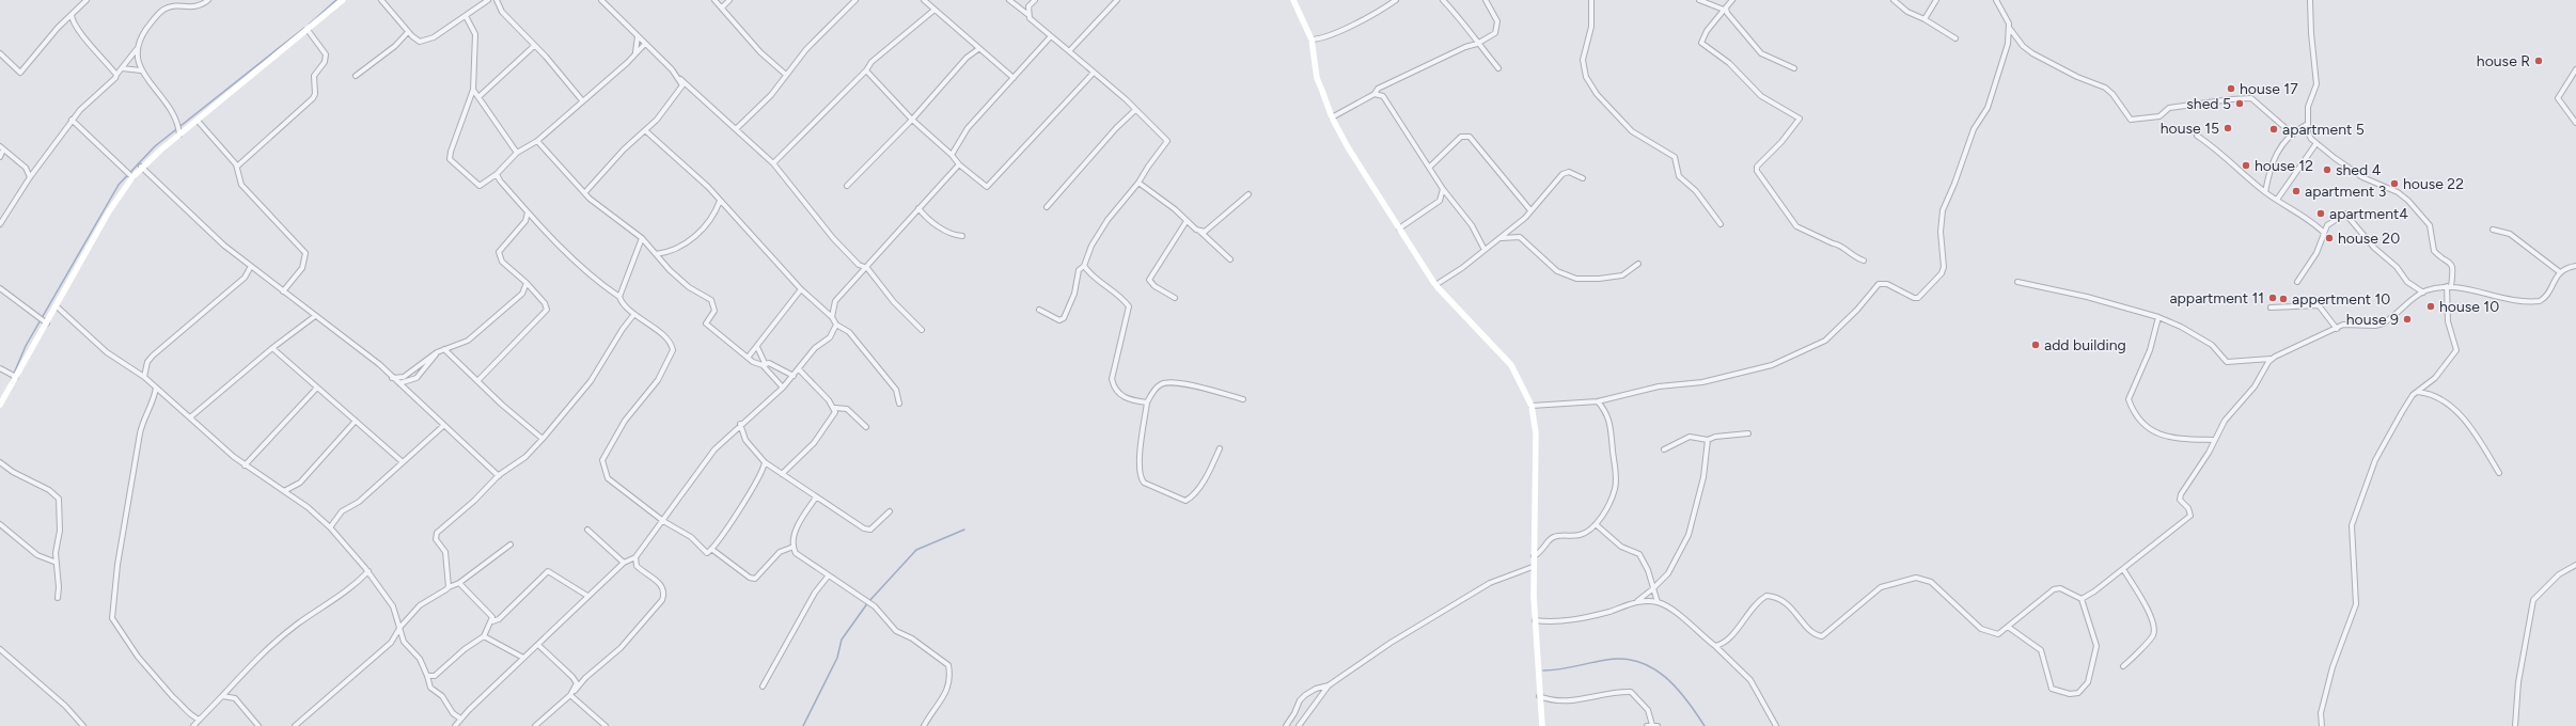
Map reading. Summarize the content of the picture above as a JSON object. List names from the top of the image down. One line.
{"places":["house R","house 17","shed 5","house 15","apartment 5","house 12","shed 4","house 22","apartment 3","apartment4","house 20","appartment 11","appertment 10","house 10","house 9","add building"]}
